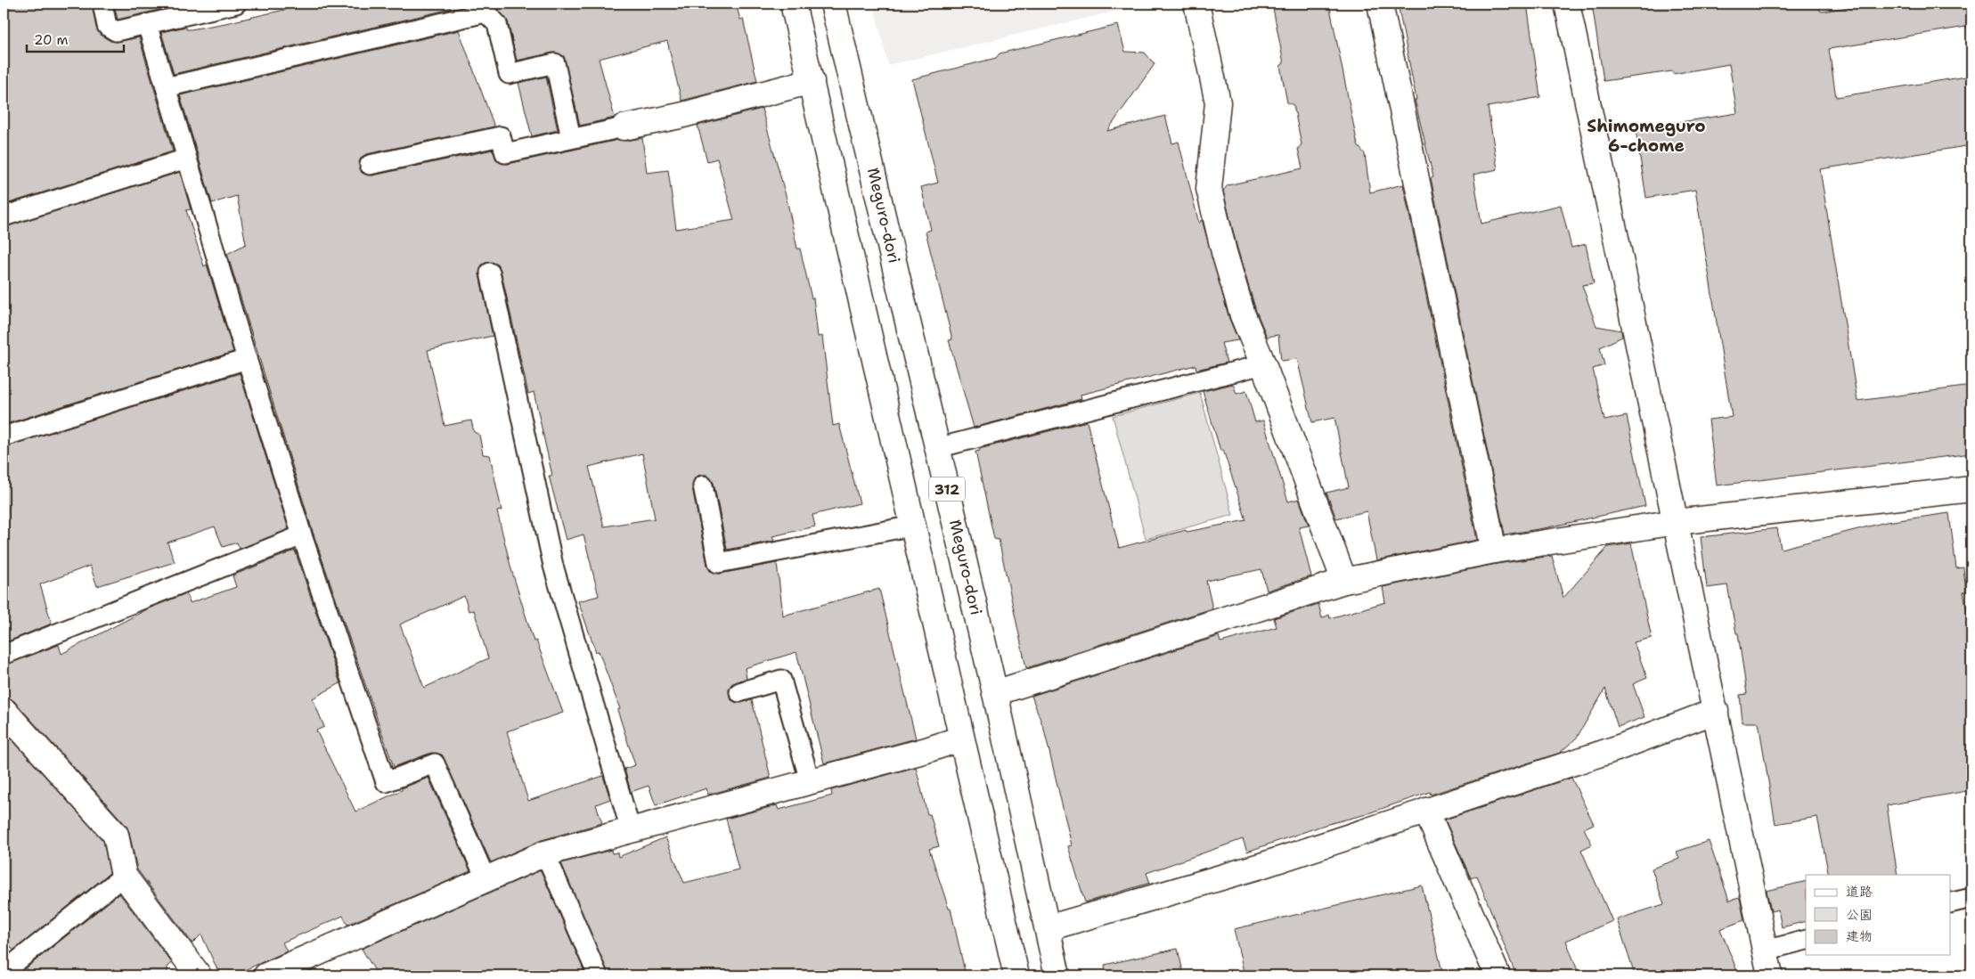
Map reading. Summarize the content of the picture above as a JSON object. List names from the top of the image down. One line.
{"streets":{"street":["Meguro-dori","312"]},"districts":["Shimomeguro 6-chome"],"legend":["道路","公園","建物"],"scale_bar":"20 m"}
